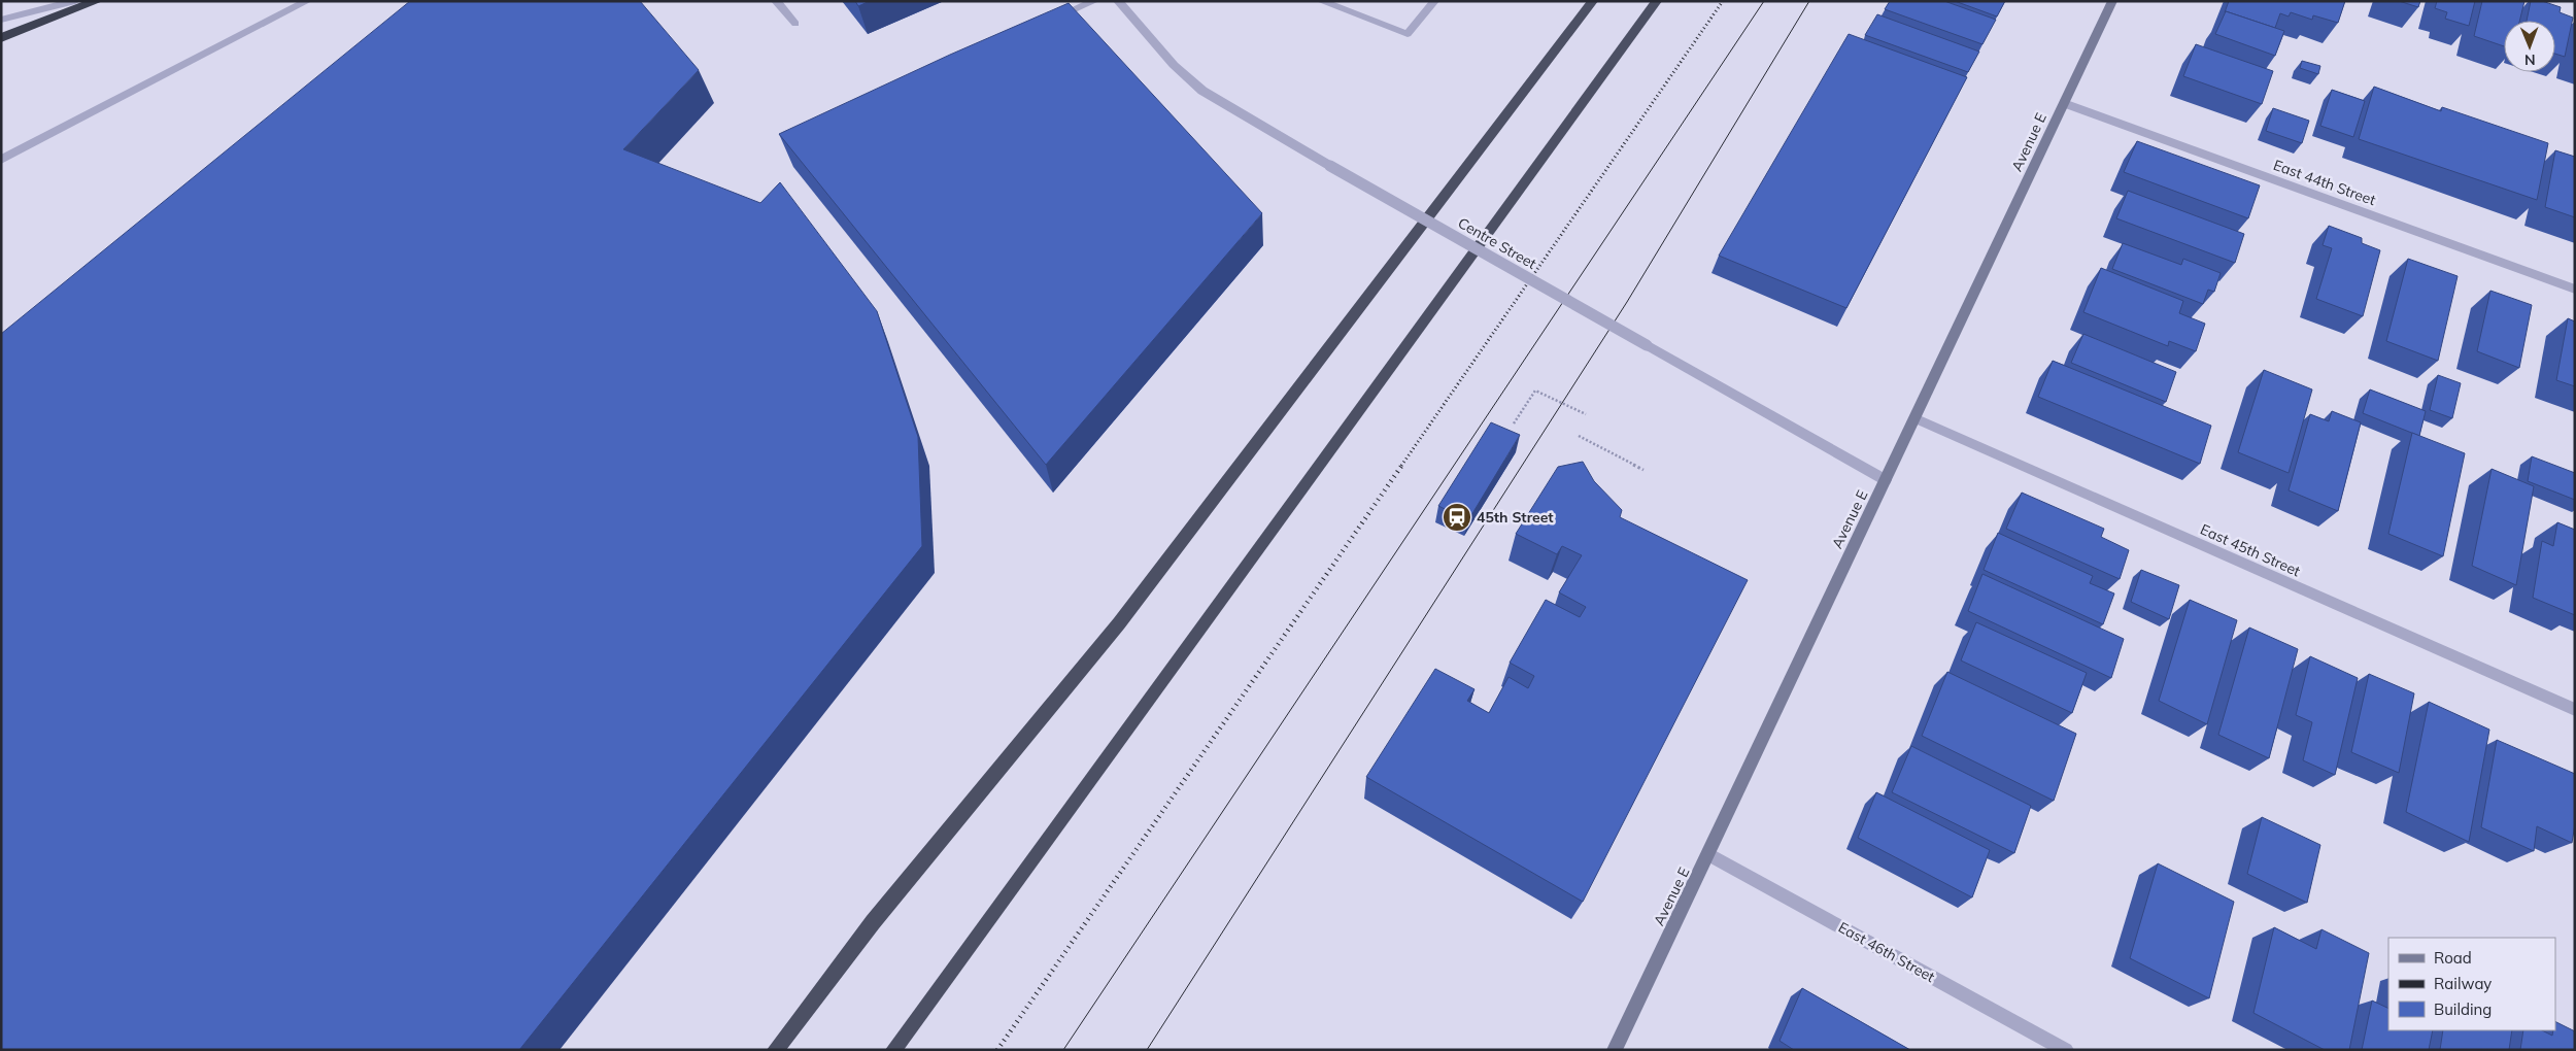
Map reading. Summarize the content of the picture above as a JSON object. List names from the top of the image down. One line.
{"streets":{"main road":["Avenue E"],"street":["East 44th Street","Centre Street","East 45th Street","East 46th Street"]},"crossings":[["Avenue E","East 44th Street"],["Avenue E","Centre Street"],["Avenue E","East 45th Street"],["Avenue E","East 46th Street"]],"places":{"station":["45th Street"]},"legend":["Road","Railway","Building"],"north":"bottom"}
